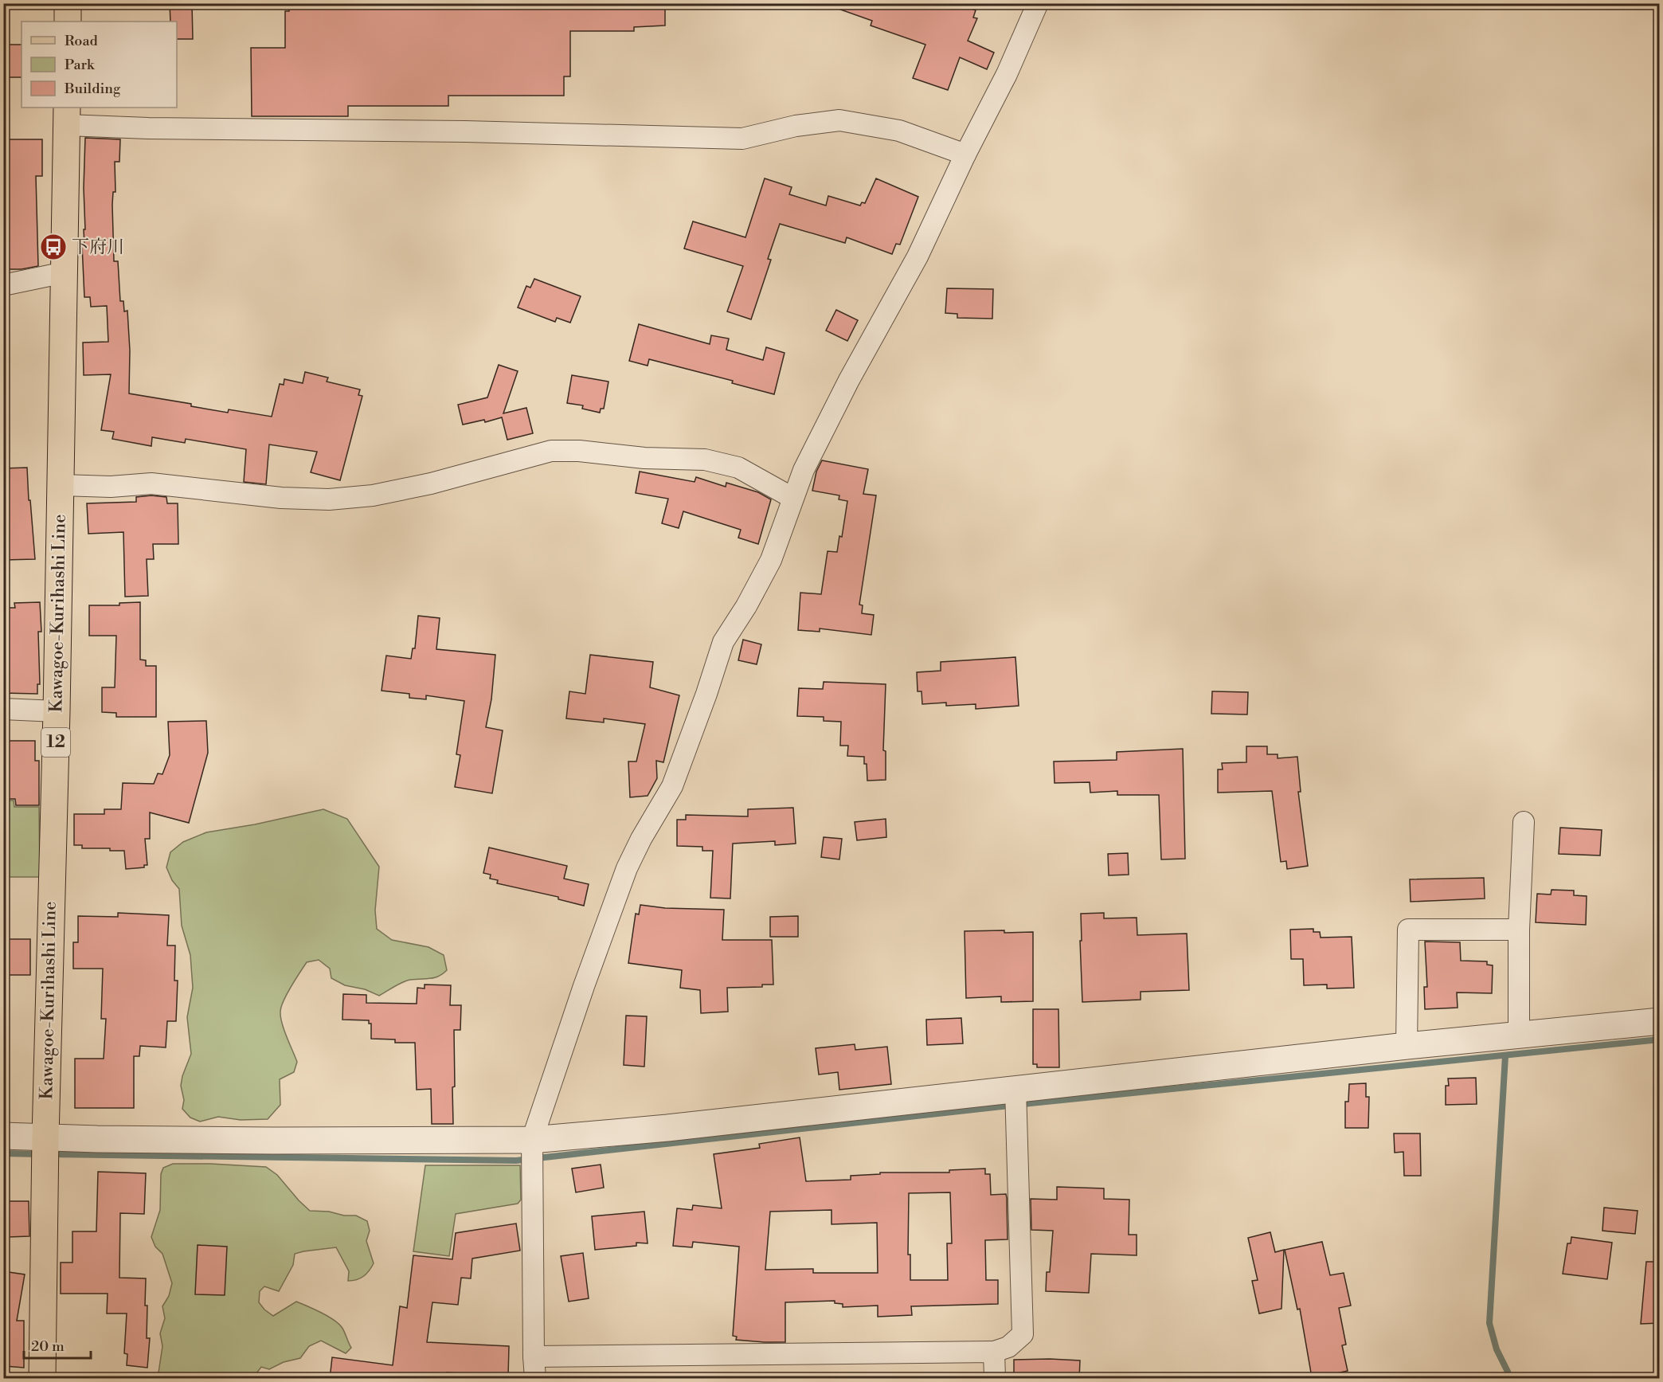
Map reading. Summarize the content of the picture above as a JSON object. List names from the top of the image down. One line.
{"streets":{"main road":["Kawagoe-Kurihashi Line","12"]},"places":{"bus stop":["下府川"]},"legend":["Road","Park","Building"],"scale_bar":"20 m"}
